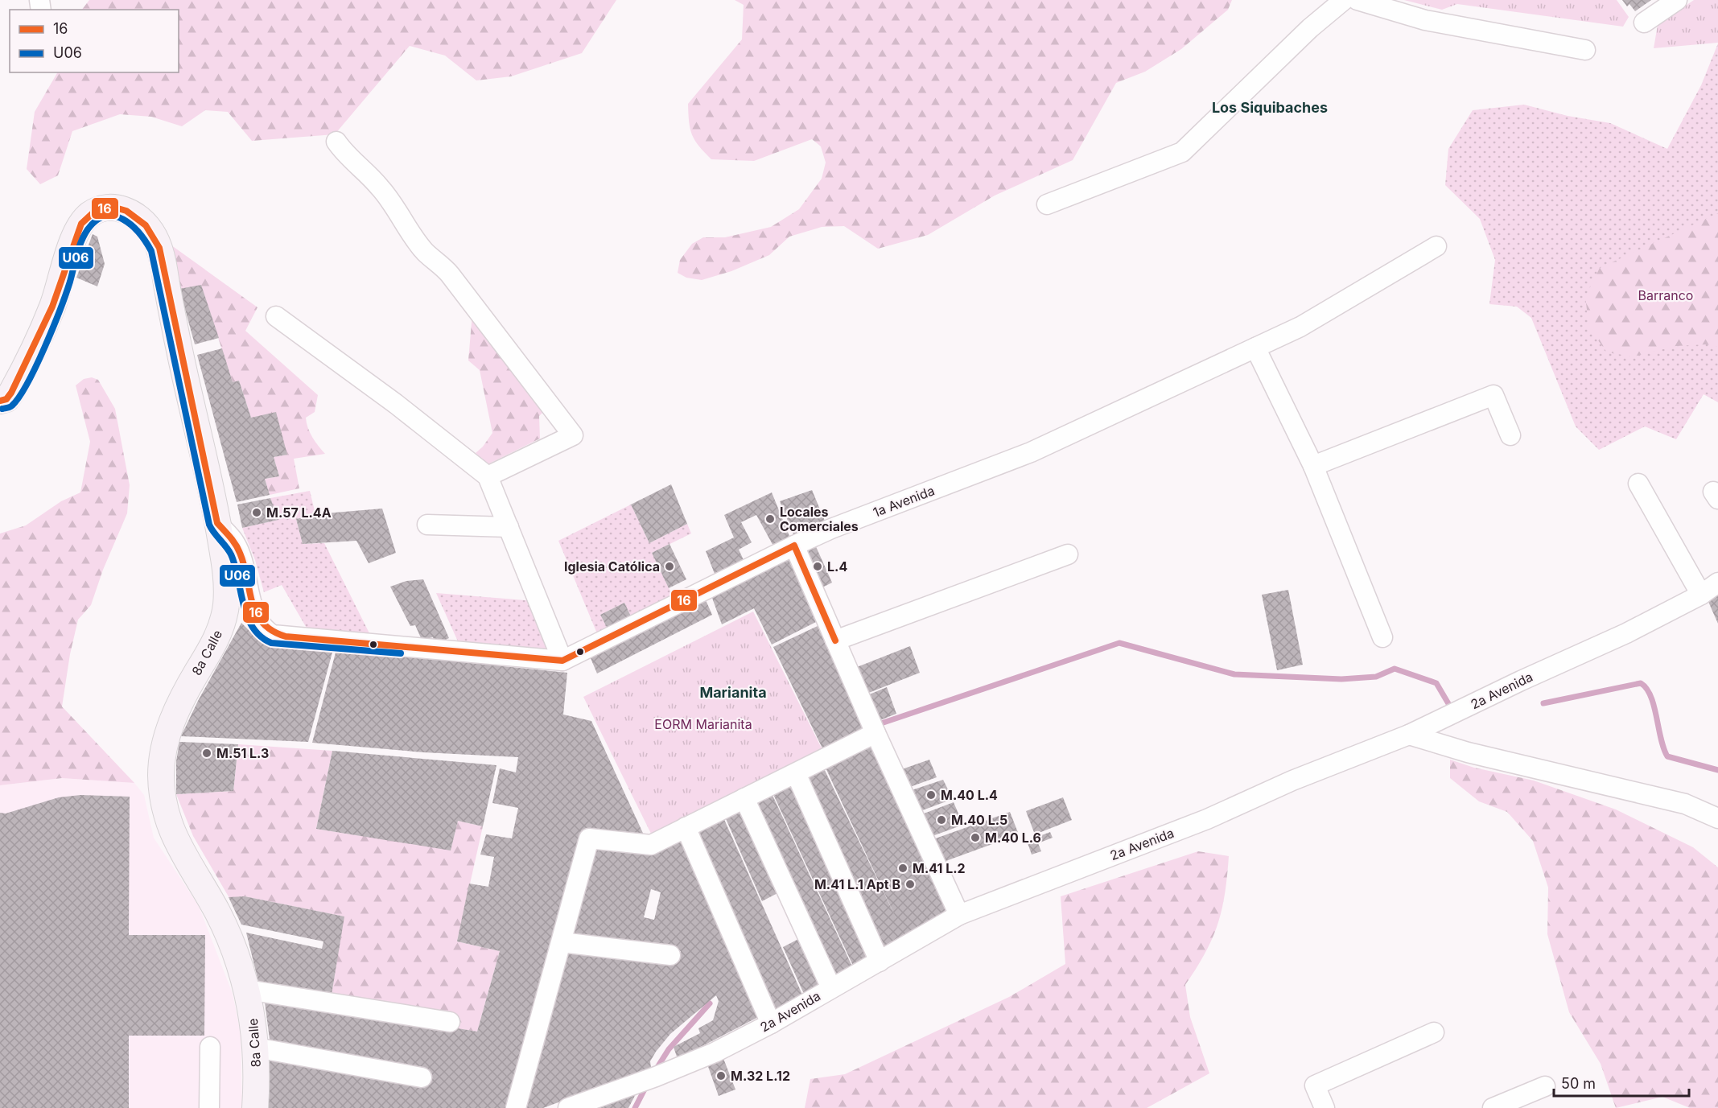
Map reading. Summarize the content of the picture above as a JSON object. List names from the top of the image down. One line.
{"streets":{"main road":["8a Calle"],"street":["1a Avenida","2a Avenida"]},"districts":["Los Siquibaches","Marianita"],"parks":["Barranco","EORM Marianita"],"places":["M.57 L.4A","Locales Comerciales","Iglesia Católica","L.4","M.51 L.3","M.40 L.4","M.40 L.5","M.40 L.6","M.41 L.2","M.41 L.1 Apt B","M.32 L.12"],"lines":["transit line 16","transit line U06"],"legend":["16","U06"],"scale_bar":"50 m"}
